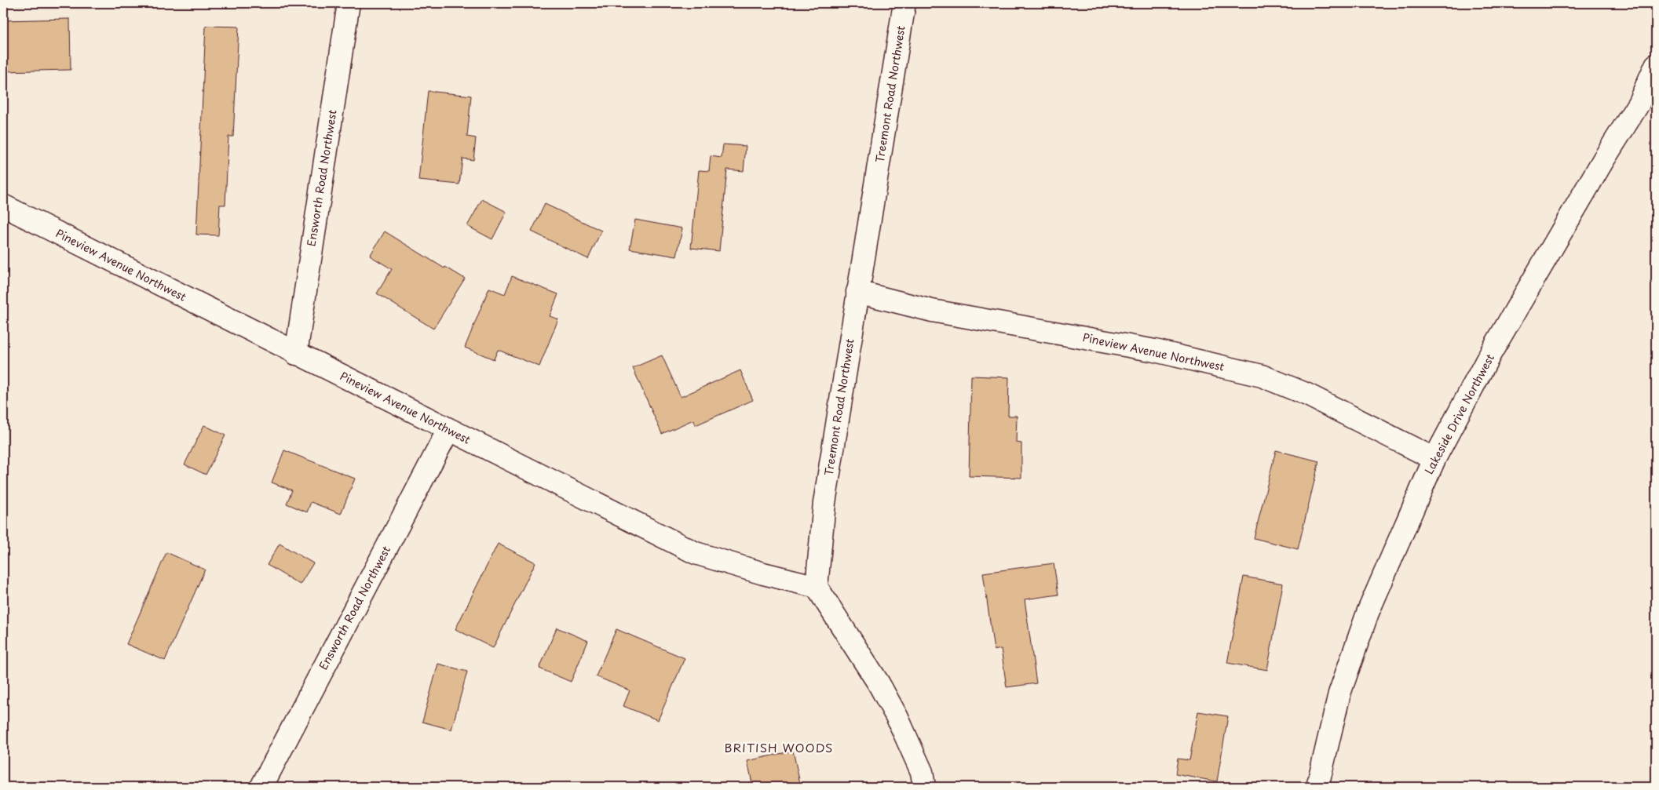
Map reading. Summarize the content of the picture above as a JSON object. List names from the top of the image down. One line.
{"streets":{"street":["Treemont Road Northwest","Ensworth Road Northwest","Pineview Avenue Northwest","Lakeside Drive Northwest"]},"crossings":[["Treemont Road Northwest","Pineview Avenue Northwest"],["Ensworth Road Northwest","Pineview Avenue Northwest"],["Pineview Avenue Northwest","Lakeside Drive Northwest"]],"districts":["BRITISH WOODS"]}
